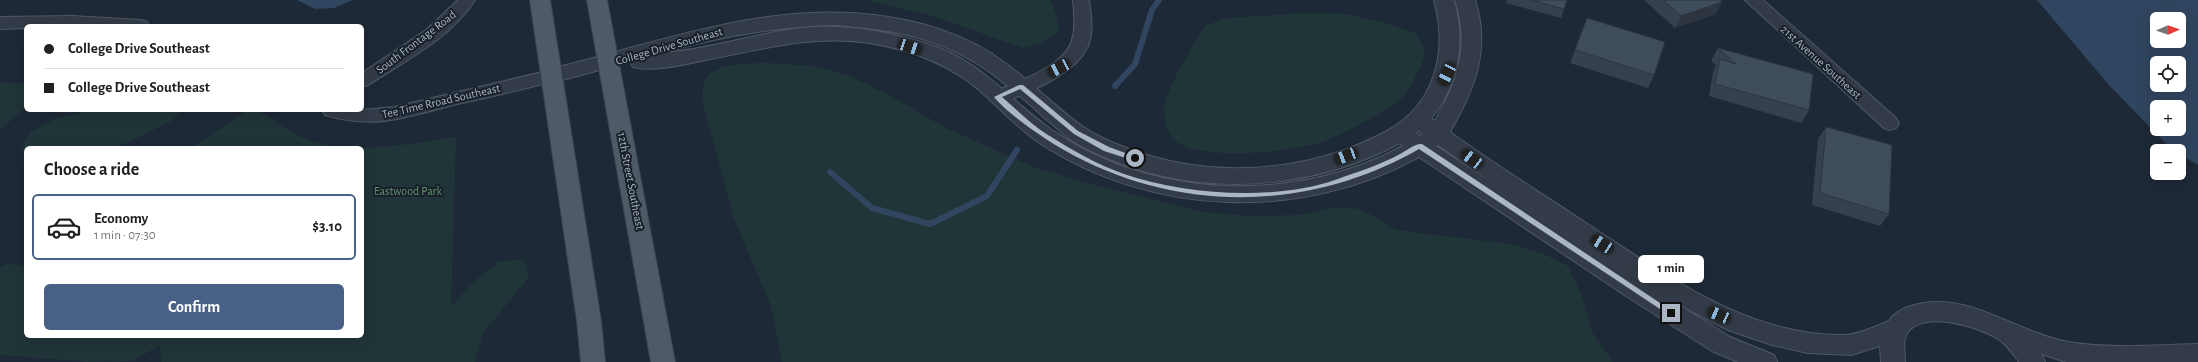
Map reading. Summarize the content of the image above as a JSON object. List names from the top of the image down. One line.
{"streets":{"main road":["12th Street Southeast"],"street":["South Frontage Road","College Drive Southeast","21st Avenue Southeast","Tee Time Rroad Southeast"]},"crossings":[["College Drive Southeast","12th Street Southeast"]],"parks":["Eastwood Park"],"north":"right","page":{"map_buttons":["+","−"],"banner":["College Drive Southeast","College Drive Southeast"],"heading":"Choose a ride","list":[{"name":"Economy","note":"1 min · 07:30","value":"$3.10"}],"bubble":"1 min","buttons":"Confirm"}}
